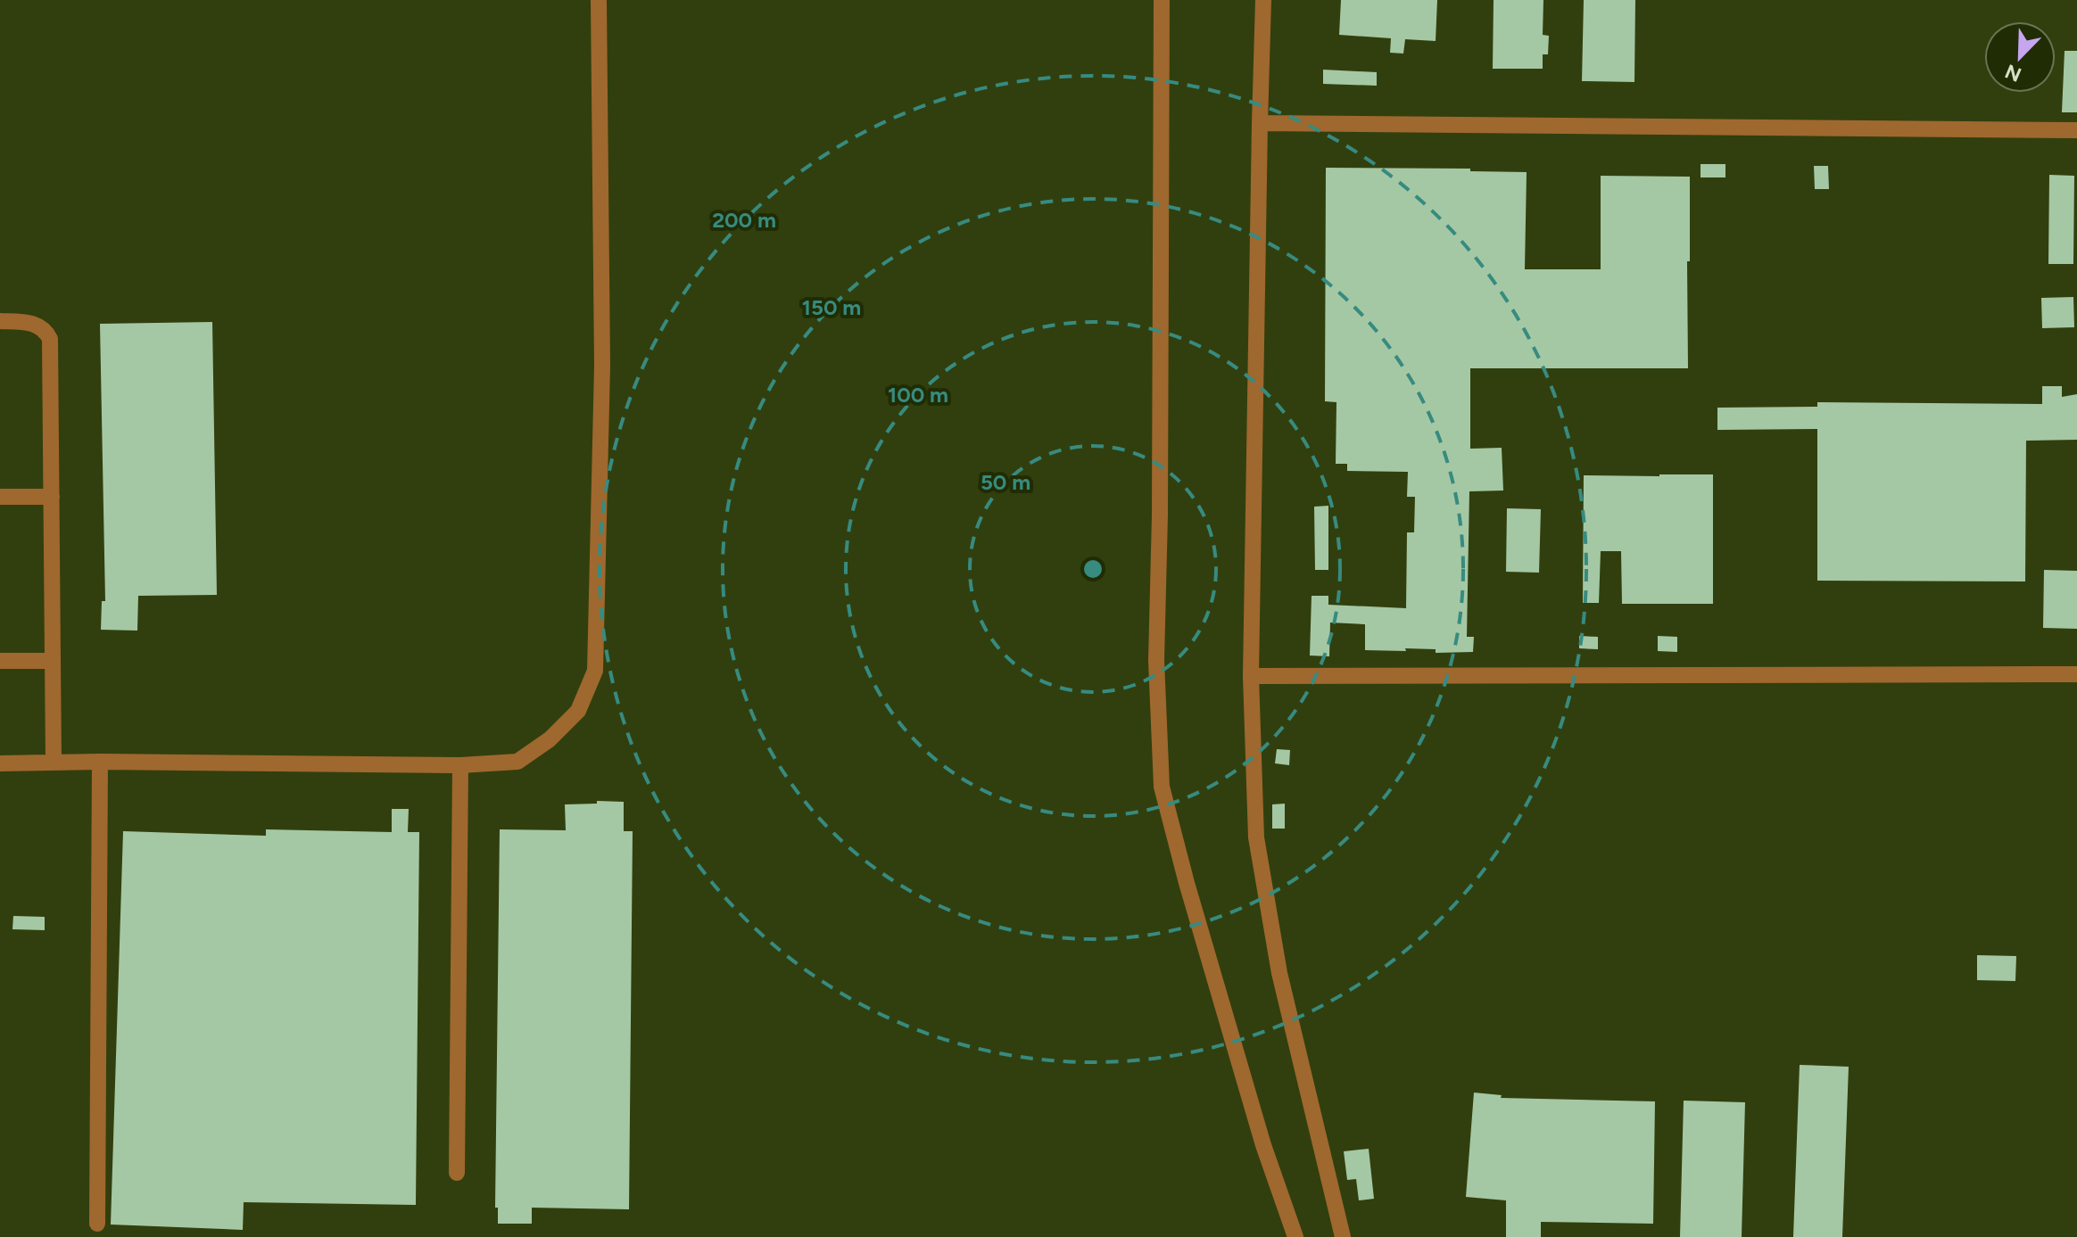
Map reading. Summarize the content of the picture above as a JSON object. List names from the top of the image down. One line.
{"north":"bottom left","rings":["200 m","150 m","100 m","50 m"]}
